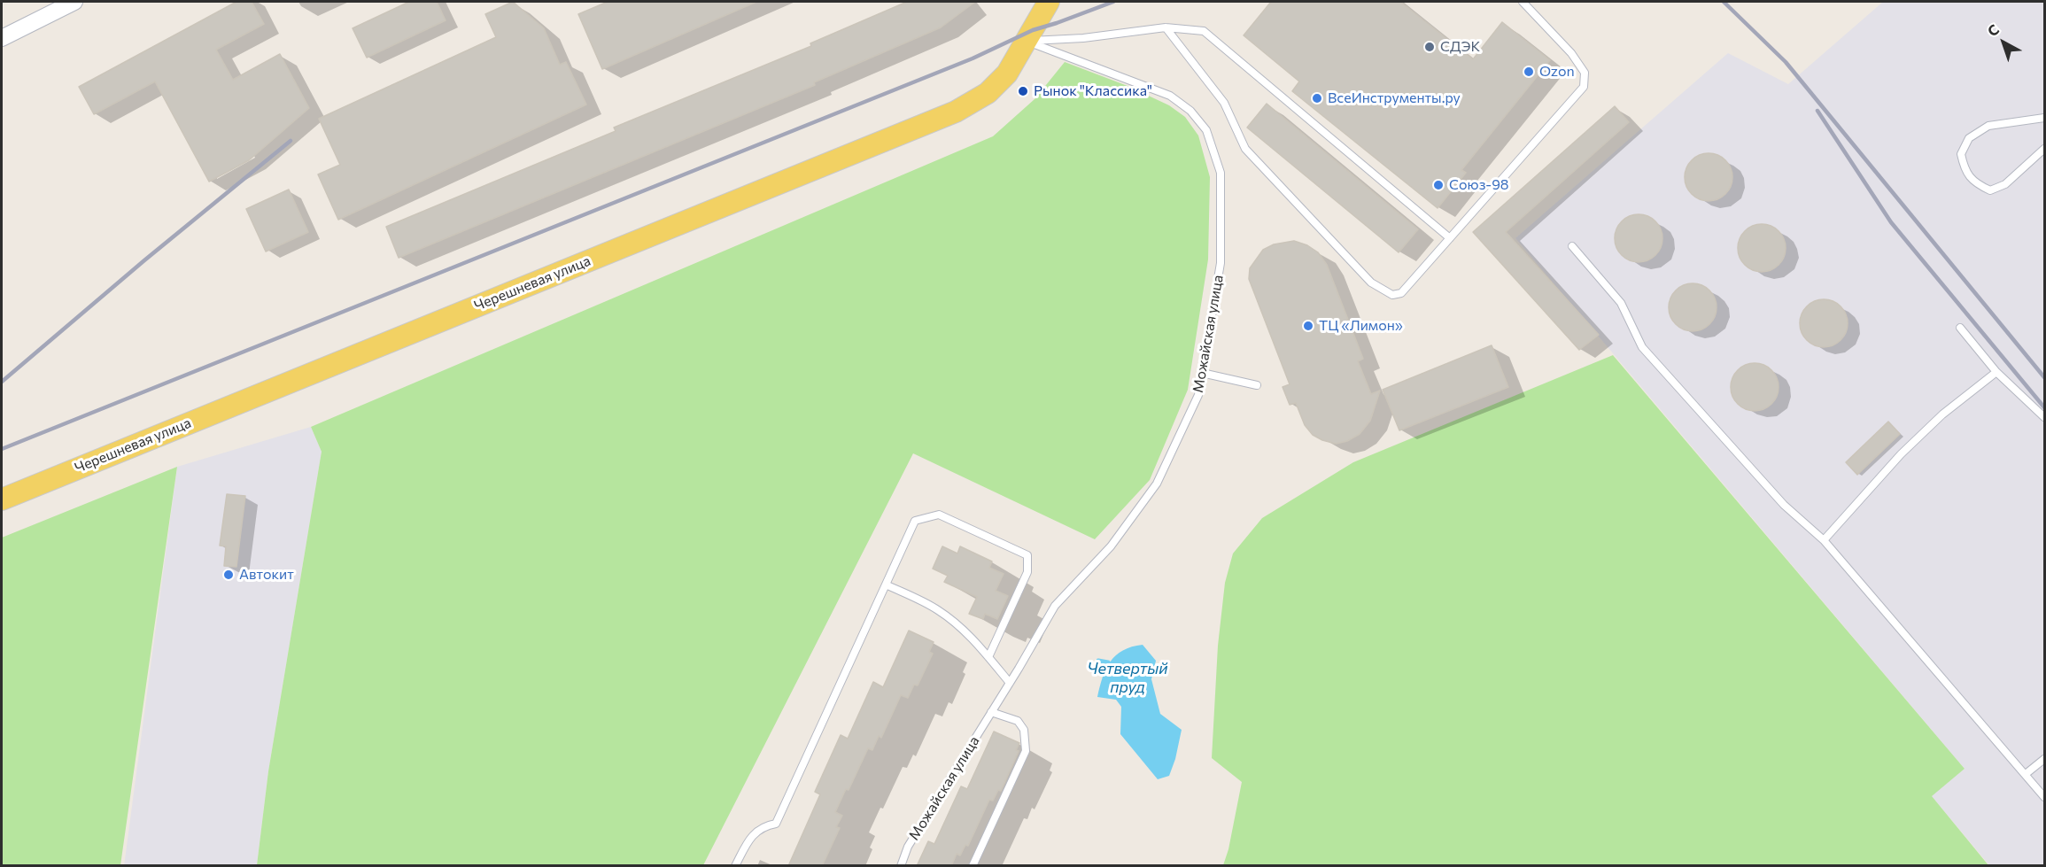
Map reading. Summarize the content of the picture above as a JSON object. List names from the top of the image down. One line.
{"streets":{"main road":["Черешневая улица"],"lane":["Можайская улица"]},"crossings":[["Черешневая улица","Можайская улица"]],"water":["Четвертый пруд"],"places":["СДЭК","Ozon","Рынок \"Классика\"","ВсеИнструменты.ру","Союз-98","ТЦ «Лимон»","Автокит"],"north":"top left"}
